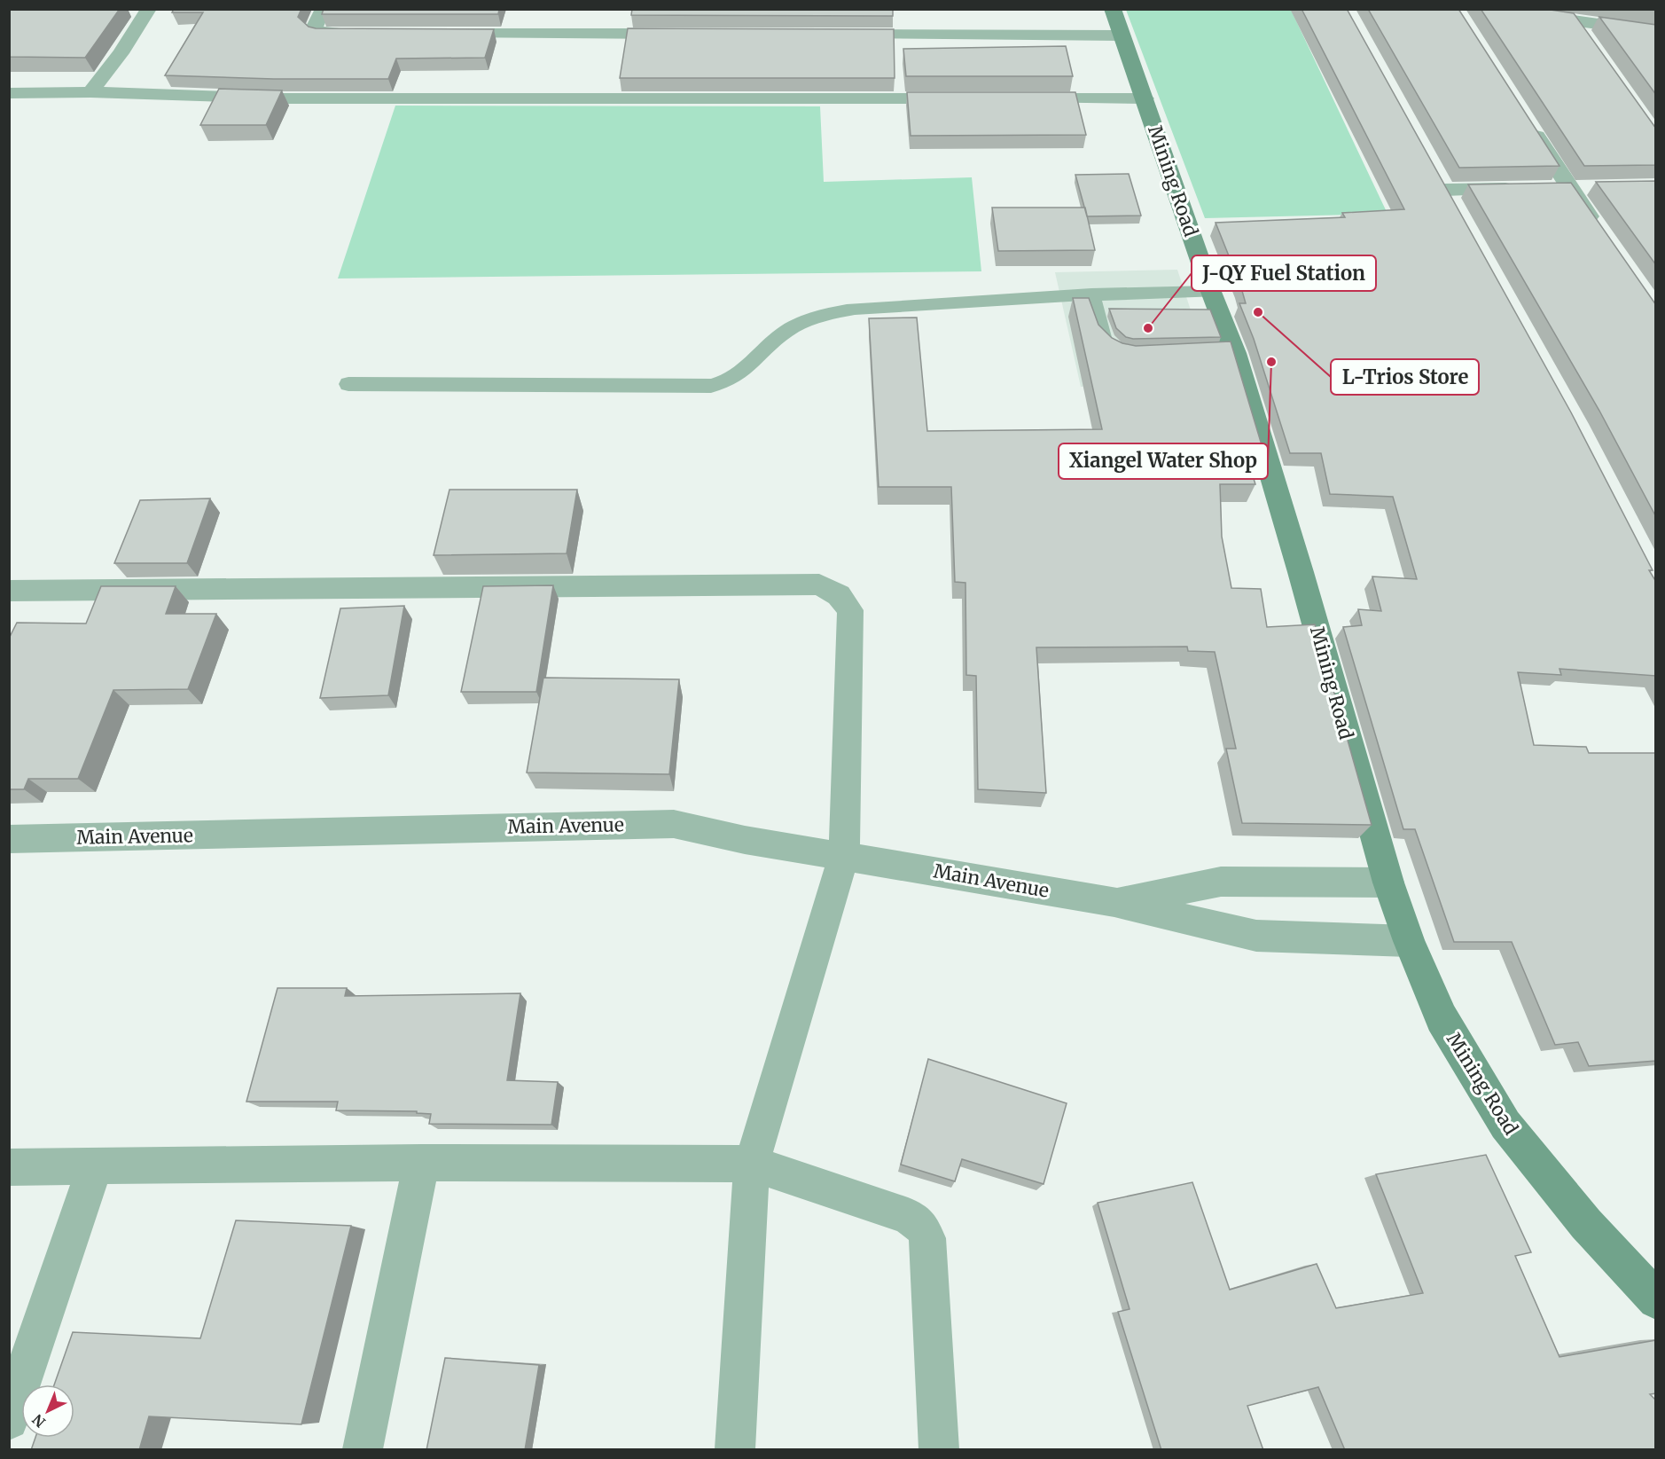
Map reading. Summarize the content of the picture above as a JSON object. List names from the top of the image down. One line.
{"streets":{"street":["Mining Road","Main Avenue"]},"crossings":[["Mining Road","Main Avenue"]],"places":["L-Trios Store","J-QY Fuel Station","Xiangel Water Shop"],"north":"bottom left"}
